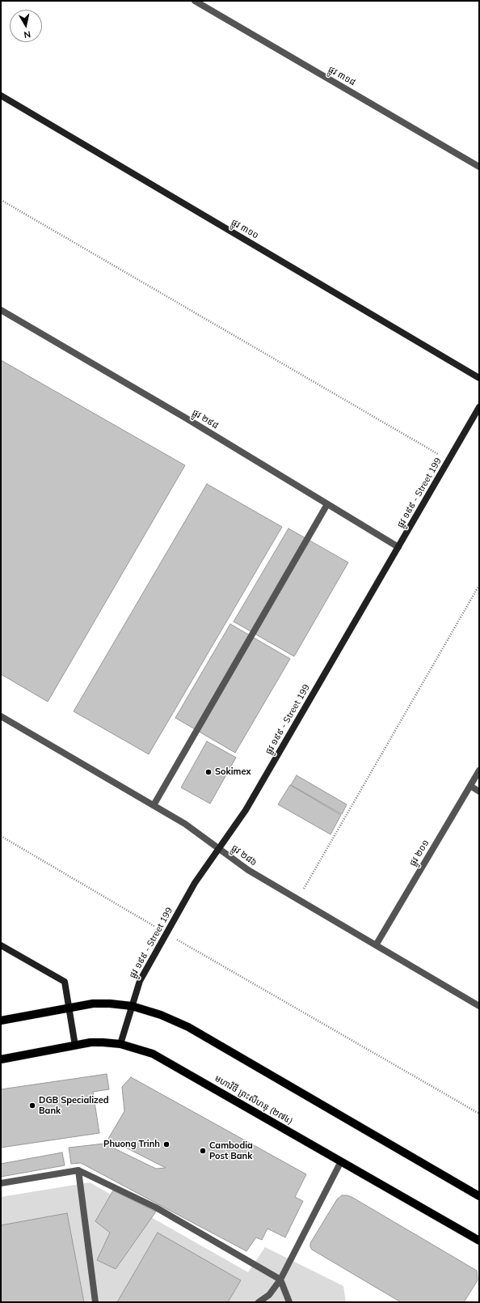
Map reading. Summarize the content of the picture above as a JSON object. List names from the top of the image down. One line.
{"streets":{"main road":["មហាវិថី ព្រះសីហនុ (២៧៤)"],"street":["ផ្លូវ ៣១៨","ផ្លូវ ៣១០","ផ្លូវ ២៩៨","ផ្លូវ ១៩៩ - Street 199","ផ្លូវ ២០១","ផ្លូវ ២៨៦"]},"crossings":[["ផ្លូវ ២៩៨","ផ្លូវ ១៩៩ - Street 199"],["ផ្លូវ ១៩៩ - Street 199","ផ្លូវ ២៨៦"],["ផ្លូវ ១៩៩ - Street 199","មហាវិថី ព្រះសីហនុ (២៧៤)"],["ផ្លូវ ២០១","ផ្លូវ ២៨៦"]],"places":["Sokimex","DGB Specialized Bank","Phuong Trinh","Cambodia Post Bank"],"north":"bottom"}
